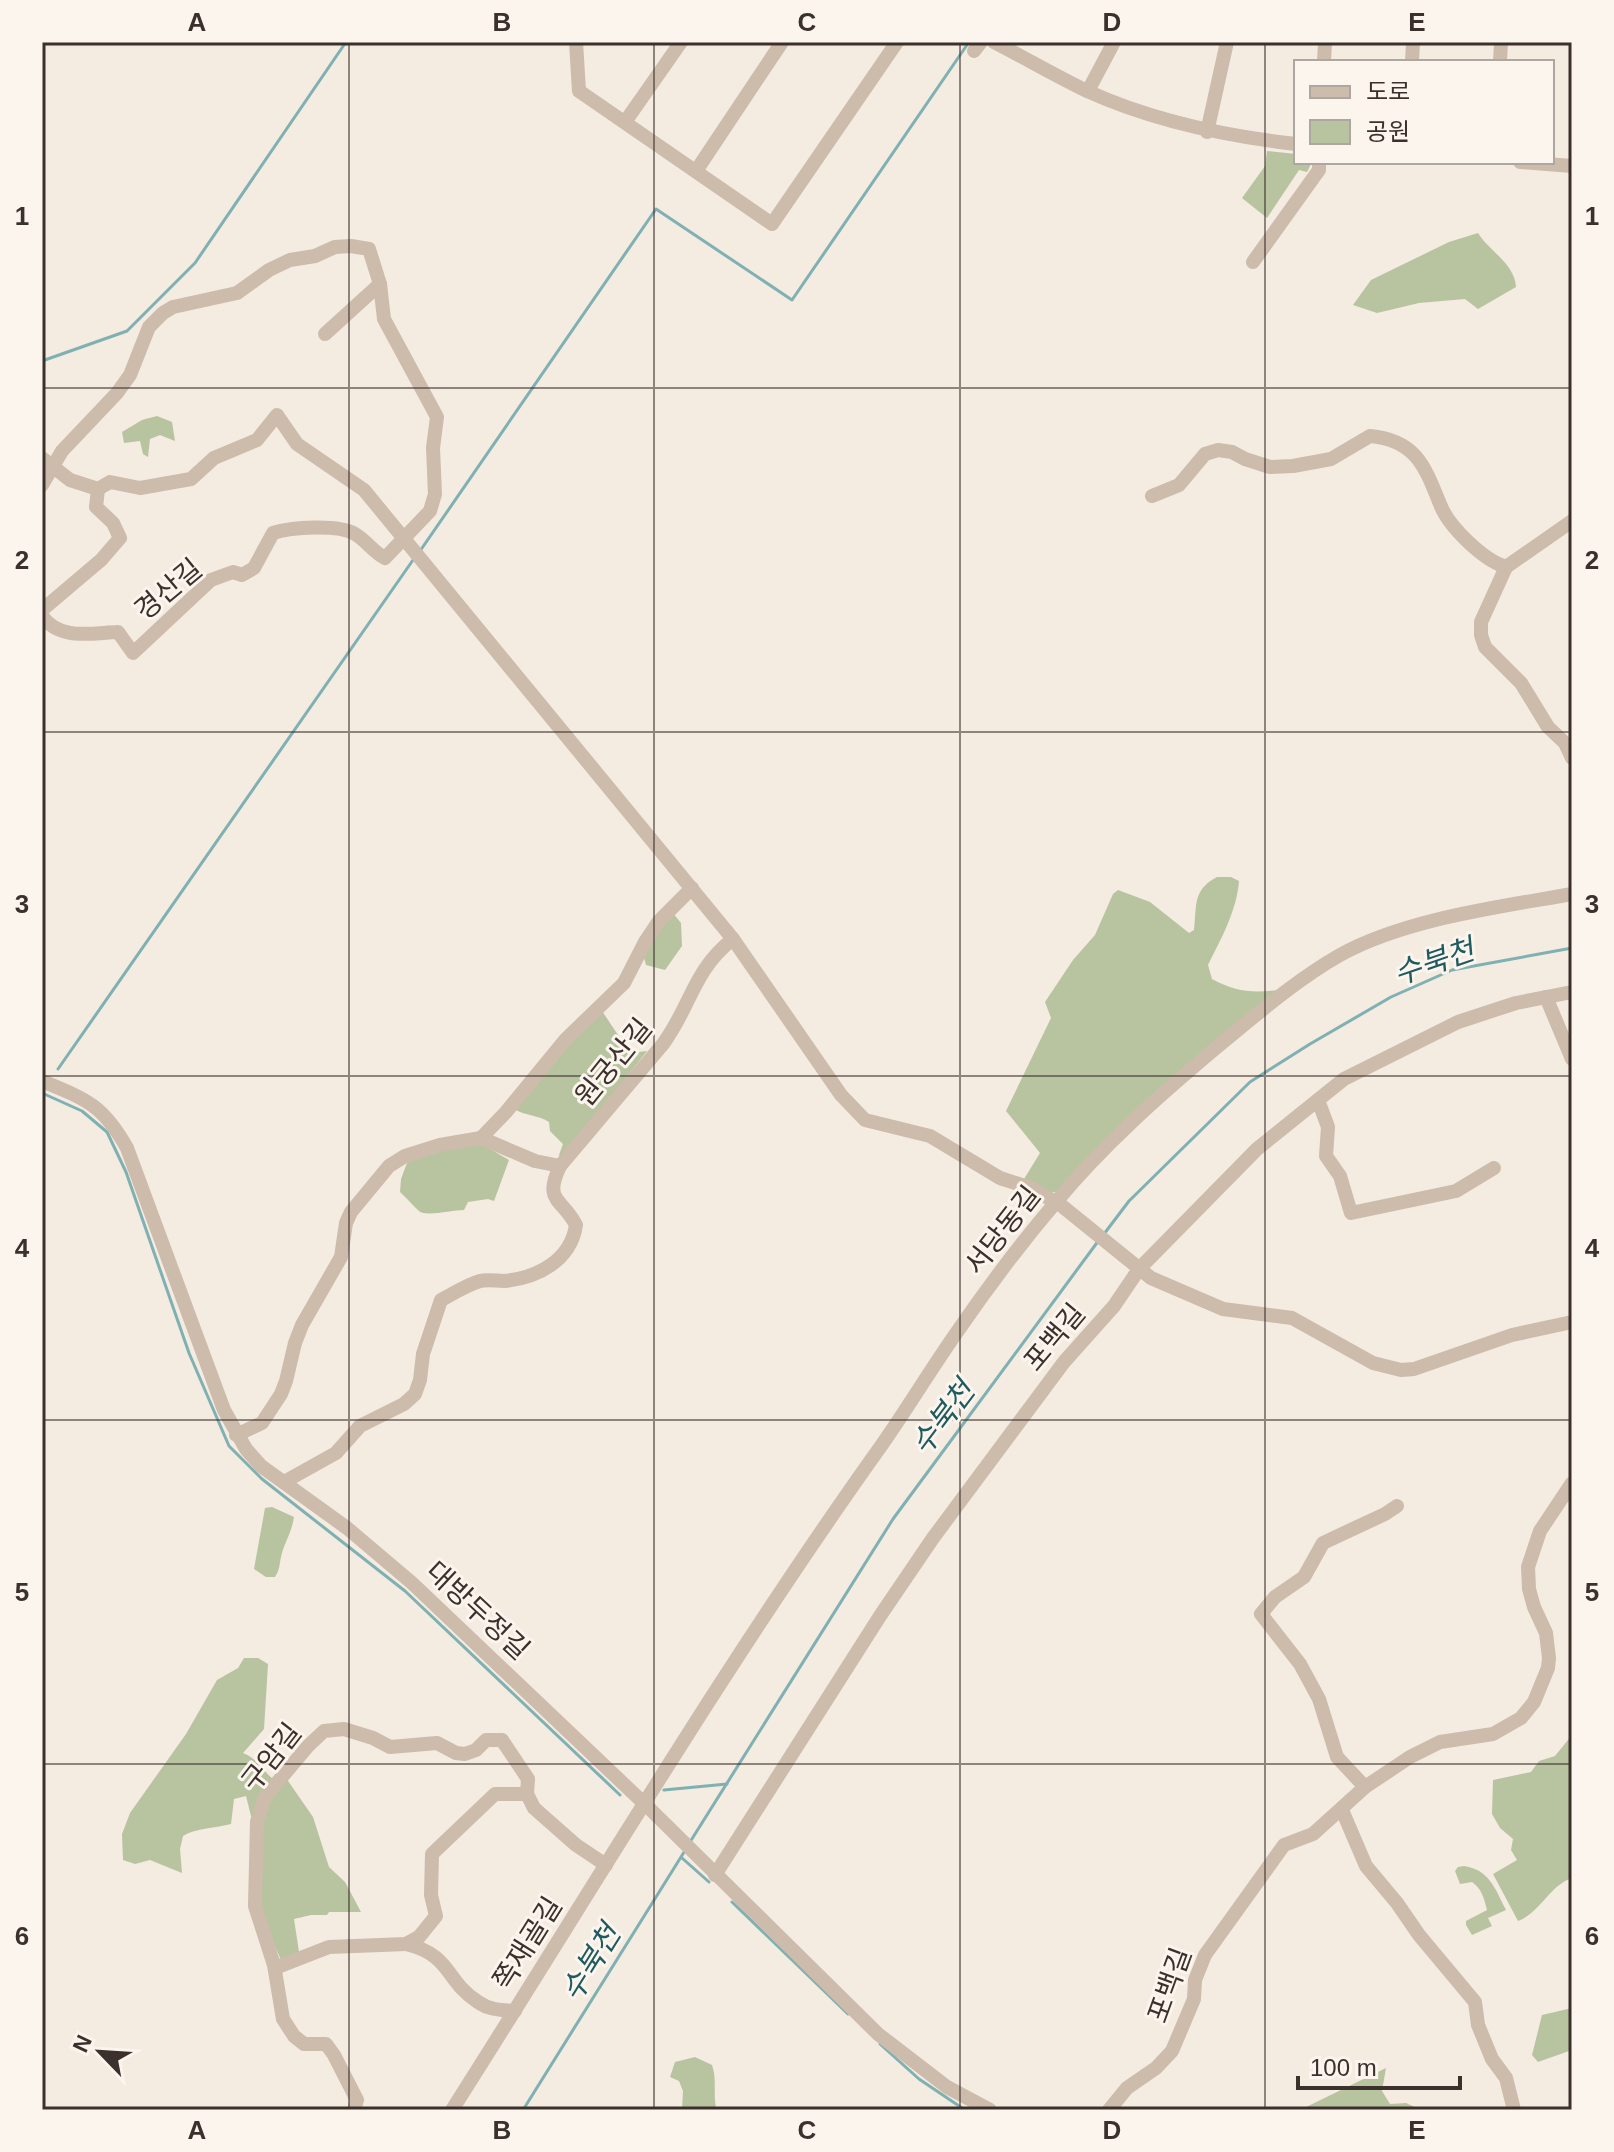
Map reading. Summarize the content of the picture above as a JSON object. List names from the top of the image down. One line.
{"streets":{"street":["경산길","원궁산길","서당동길","포백길","대방두정길","구암길","쪽재골길"]},"crossings":[["서당동길","대방두정길"],["서당동길","쪽재골길"],["포백길","대방두정길"],["대방두정길","쪽재골길"],["구암길","쪽재골길"]],"water":["수북천"],"legend":["도로","공원"],"scale_bar":"100 m","north":"top left","grid":{"columns":["A","B","C","D","E"],"rows":["1","2","3","4","5","6"]}}
